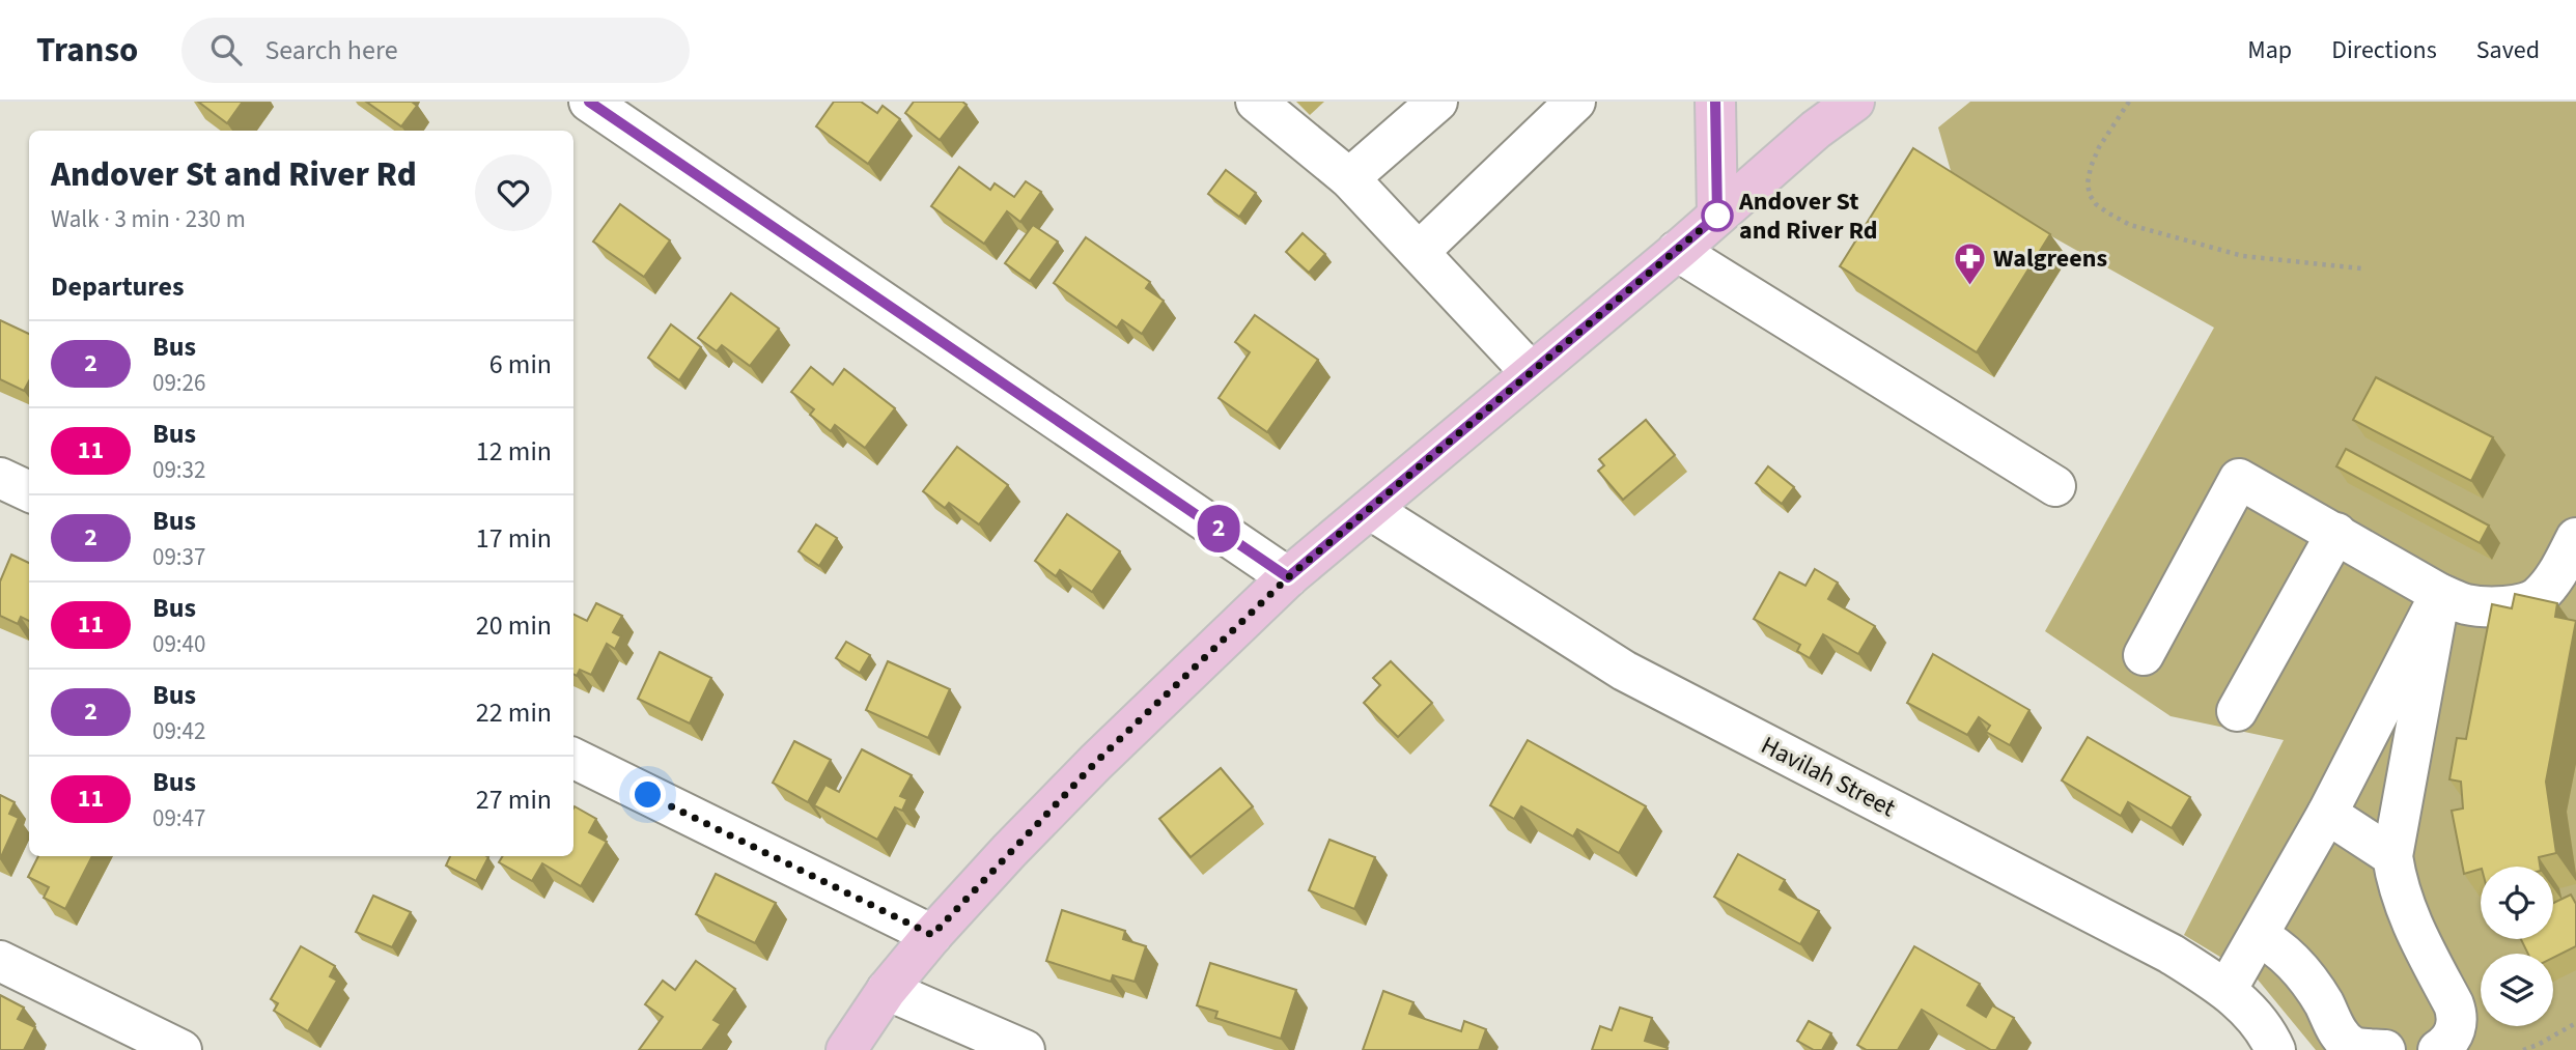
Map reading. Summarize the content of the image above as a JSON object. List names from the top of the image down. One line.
{"streets":{"street":["Havilah Street"]},"places":{"other":["Andover St and River Rd"],"pharmacy":["Walgreens"]},"lines":["bus line 2"],"page":{"header":"Transo","search":"Search here","nav":["Map","Directions","Saved"],"on_map":"2","heading":[["Andover St and River Rd","Walk · 3 min · 230 m"],"Departures"],"list":[{"mark":"2","name":"Bus","note":"09:26","value":"6 min"},{"mark":"11","name":"Bus","note":"09:32","value":"12 min"},{"mark":"2","name":"Bus","note":"09:37","value":"17 min"},{"mark":"11","name":"Bus","note":"09:40","value":"20 min"},{"mark":"2","name":"Bus","note":"09:42","value":"22 min"},{"mark":"11","name":"Bus","note":"09:47","value":"27 min"}]}}
